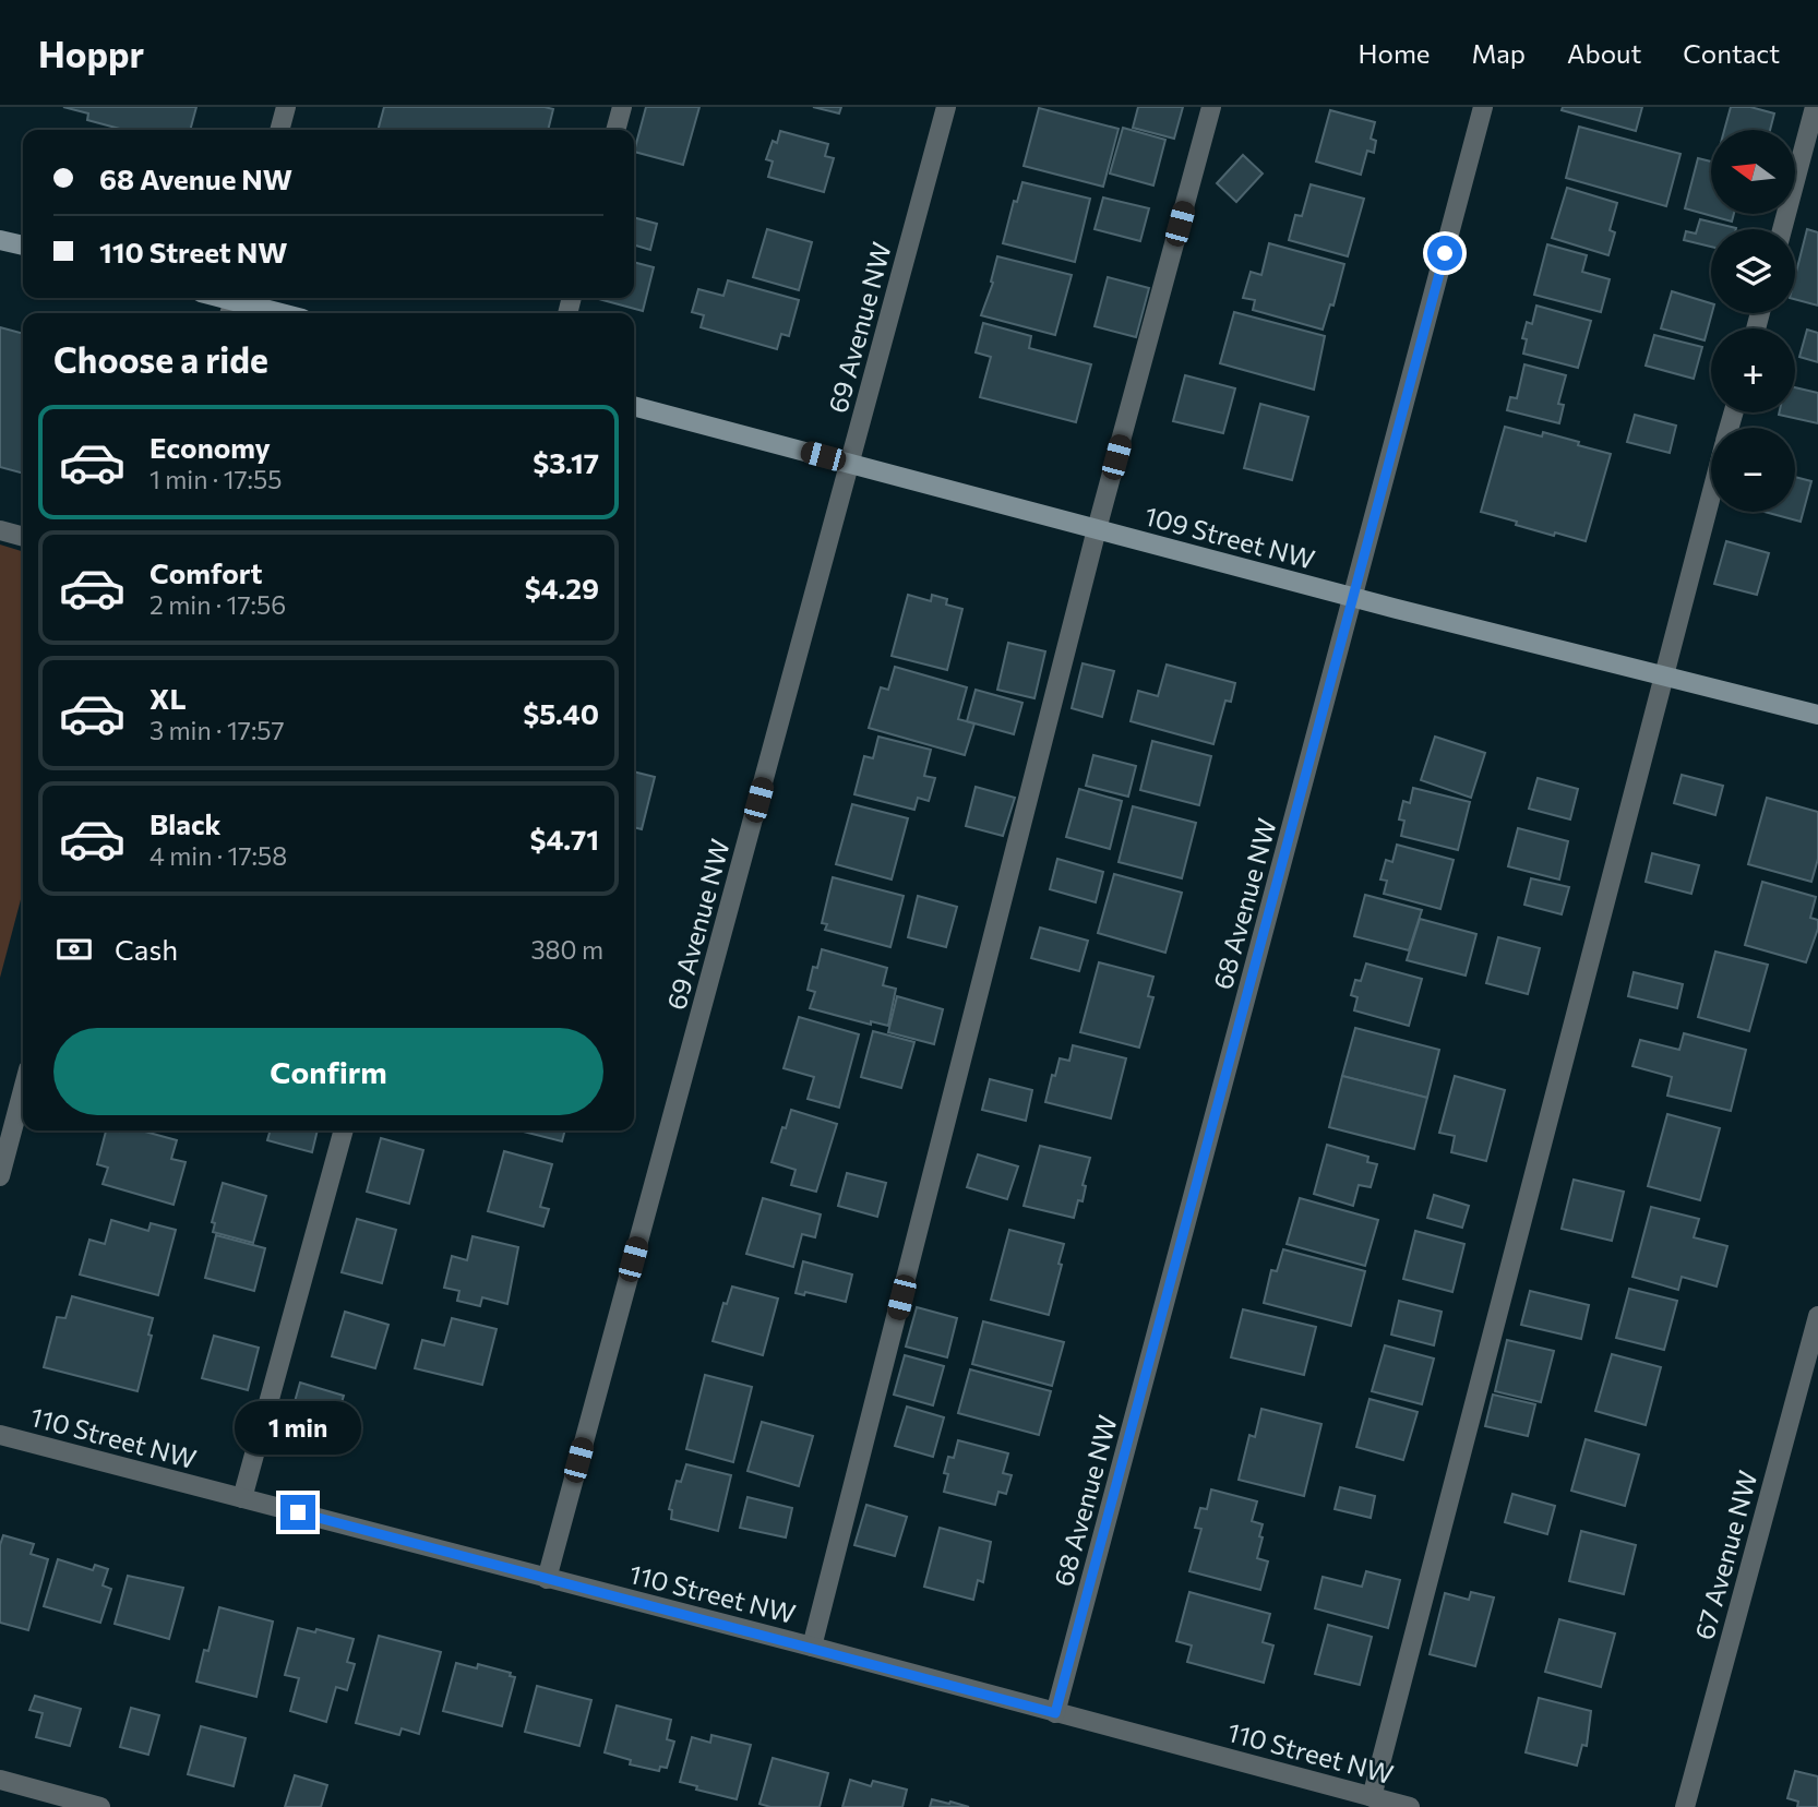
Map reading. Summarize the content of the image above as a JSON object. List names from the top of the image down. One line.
{"streets":{"main road":["109 Street NW"],"street":["69 Avenue NW","68 Avenue NW","110 Street NW","67 Avenue NW"]},"crossings":[["69 Avenue NW","109 Street NW"],["69 Avenue NW","110 Street NW"],["109 Street NW","68 Avenue NW"],["68 Avenue NW","110 Street NW"]],"north":"left","page":{"header":"Hoppr","nav":["Home","Map","About","Contact"],"map_buttons":["+","−"],"banner":["68 Avenue NW","110 Street NW"],"heading":"Choose a ride","list":[{"name":"Economy","note":"1 min · 17:55","value":"$3.17"},{"name":"Comfort","note":"2 min · 17:56","value":"$4.29"},{"name":"XL","note":"3 min · 17:57","value":"$5.40"},{"name":"Black","note":"4 min · 17:58","value":"$4.71"}],"pay":["Cash","380 m"],"buttons":"Confirm","bubble":"1 min"}}
